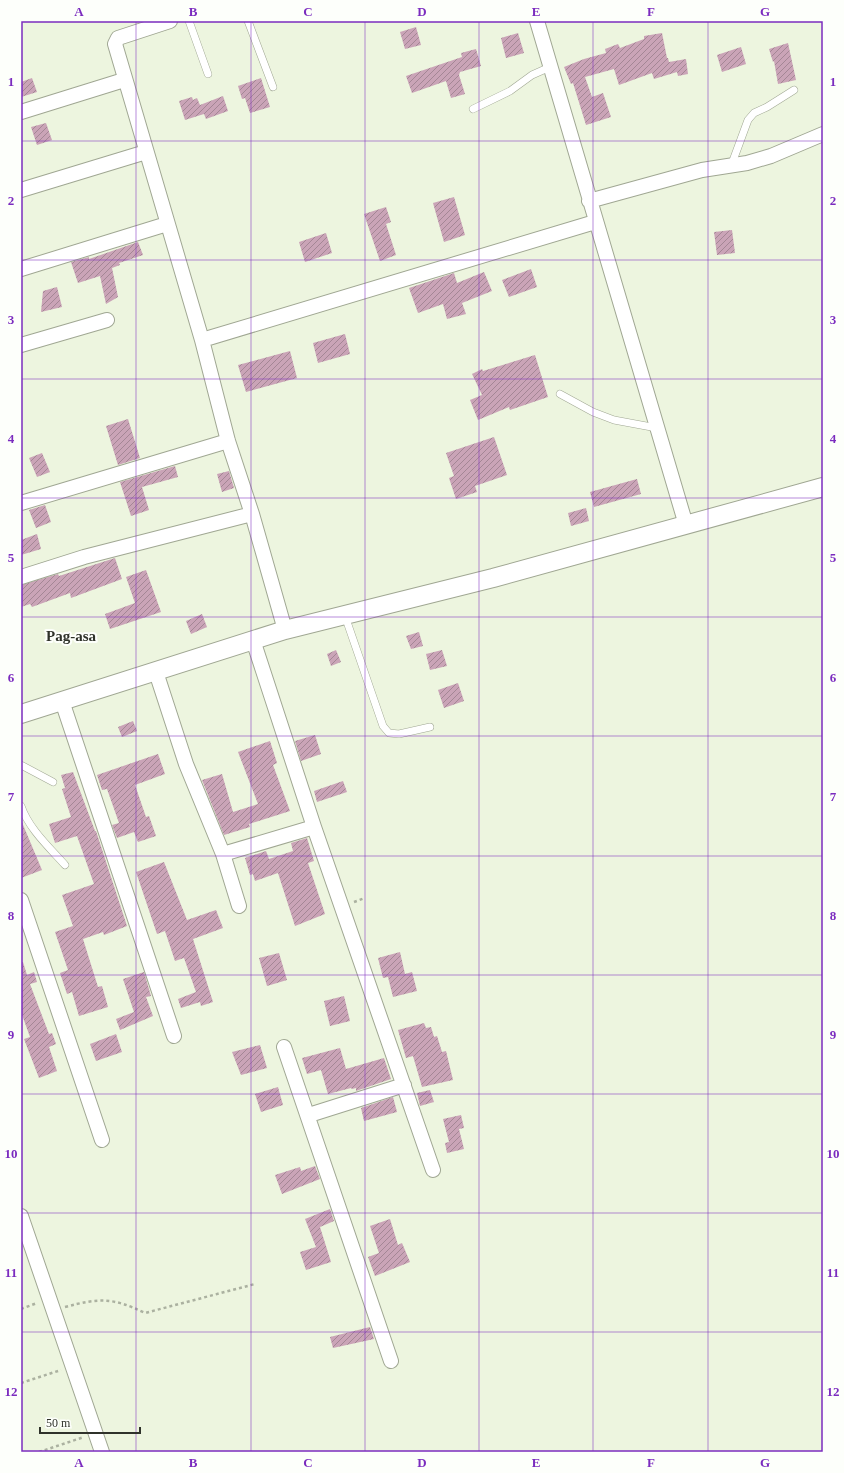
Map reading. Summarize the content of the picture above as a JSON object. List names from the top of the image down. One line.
{"districts":["Pag-asa"],"scale_bar":"50 m","grid":{"columns":["A","B","C","D","E","F","G"],"rows":["1","2","3","4","5","6","7","8","9","10","11","12"]}}
